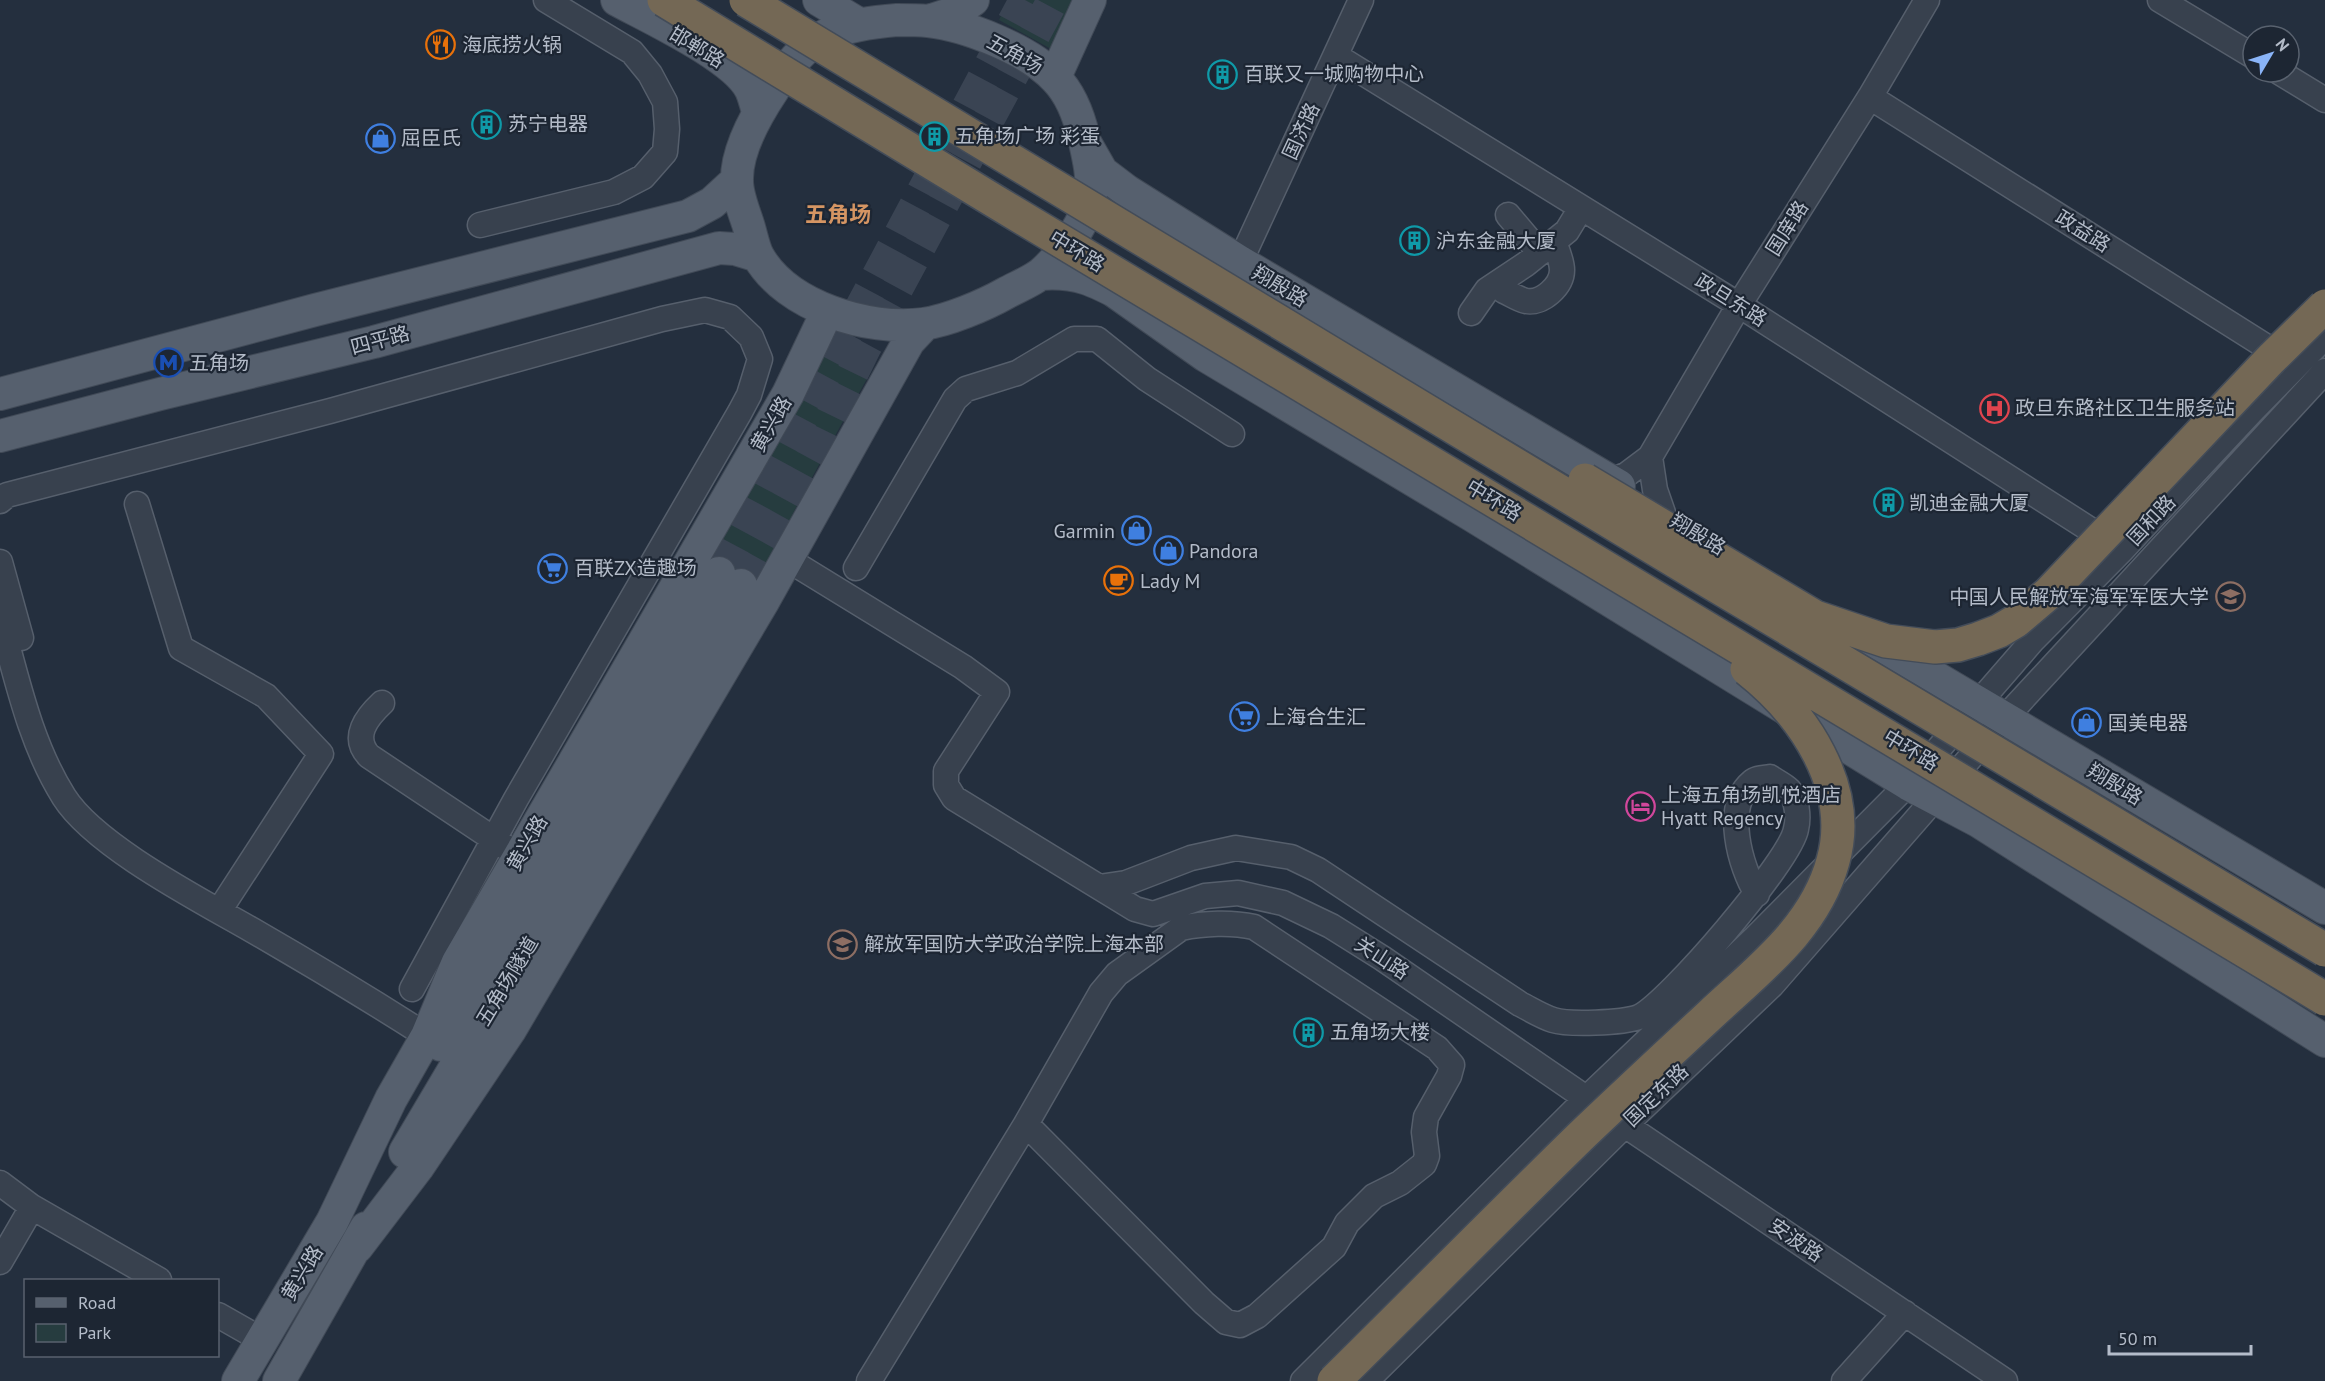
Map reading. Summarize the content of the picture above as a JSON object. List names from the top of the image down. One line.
{"streets":{"highway":["中环路"],"main road":["邯郸路","五角场","翔殷路","四平路","黄兴路","五角场隧道"],"street":["国济路","国庠路","政益路","政旦东路","国和路","关山路","国定东路","安波路"]},"crossings":[["邯郸路","五角场"],["五角场","翔殷路"],["五角场","四平路"],["五角场","黄兴路"],["国济路","中环路"],["国济路","翔殷路"],["国济路","政旦东路"],["国庠路","政益路"],["国庠路","翔殷路"],["国庠路","政旦东路"],["政益路","国和路"],["中环路","翔殷路"],["翔殷路","国和路"],["政旦东路","国和路"],["黄兴路","五角场隧道"],["国和路","关山路"],["国和路","国定东路"],["国和路","安波路"],["关山路","安波路"],["国定东路","安波路"]],"districts":["五角场"],"places":{"restaurant":["海底捞火锅"],"building":["百联又一城购物中心","苏宁电器","五角场广场 彩蛋","沪东金融大厦","凯迪金融大厦","五角场大楼"],"shop":["屈臣氏","Garmin","Pandora","国美电器"],"metro station":["五角场"],"hospital":["政旦东路社区卫生服务站"],"supermarket":["百联ZX造趣场","上海合生汇"],"cafe":["Lady M"],"school or university":["中国人民解放军海军军医大学","解放军国防大学政治学院上海本部"],"hotel":["上海五角场凯悦酒店 Hyatt Regency"]},"legend":["Road","Park"],"scale_bar":"50 m","north":"top right"}
